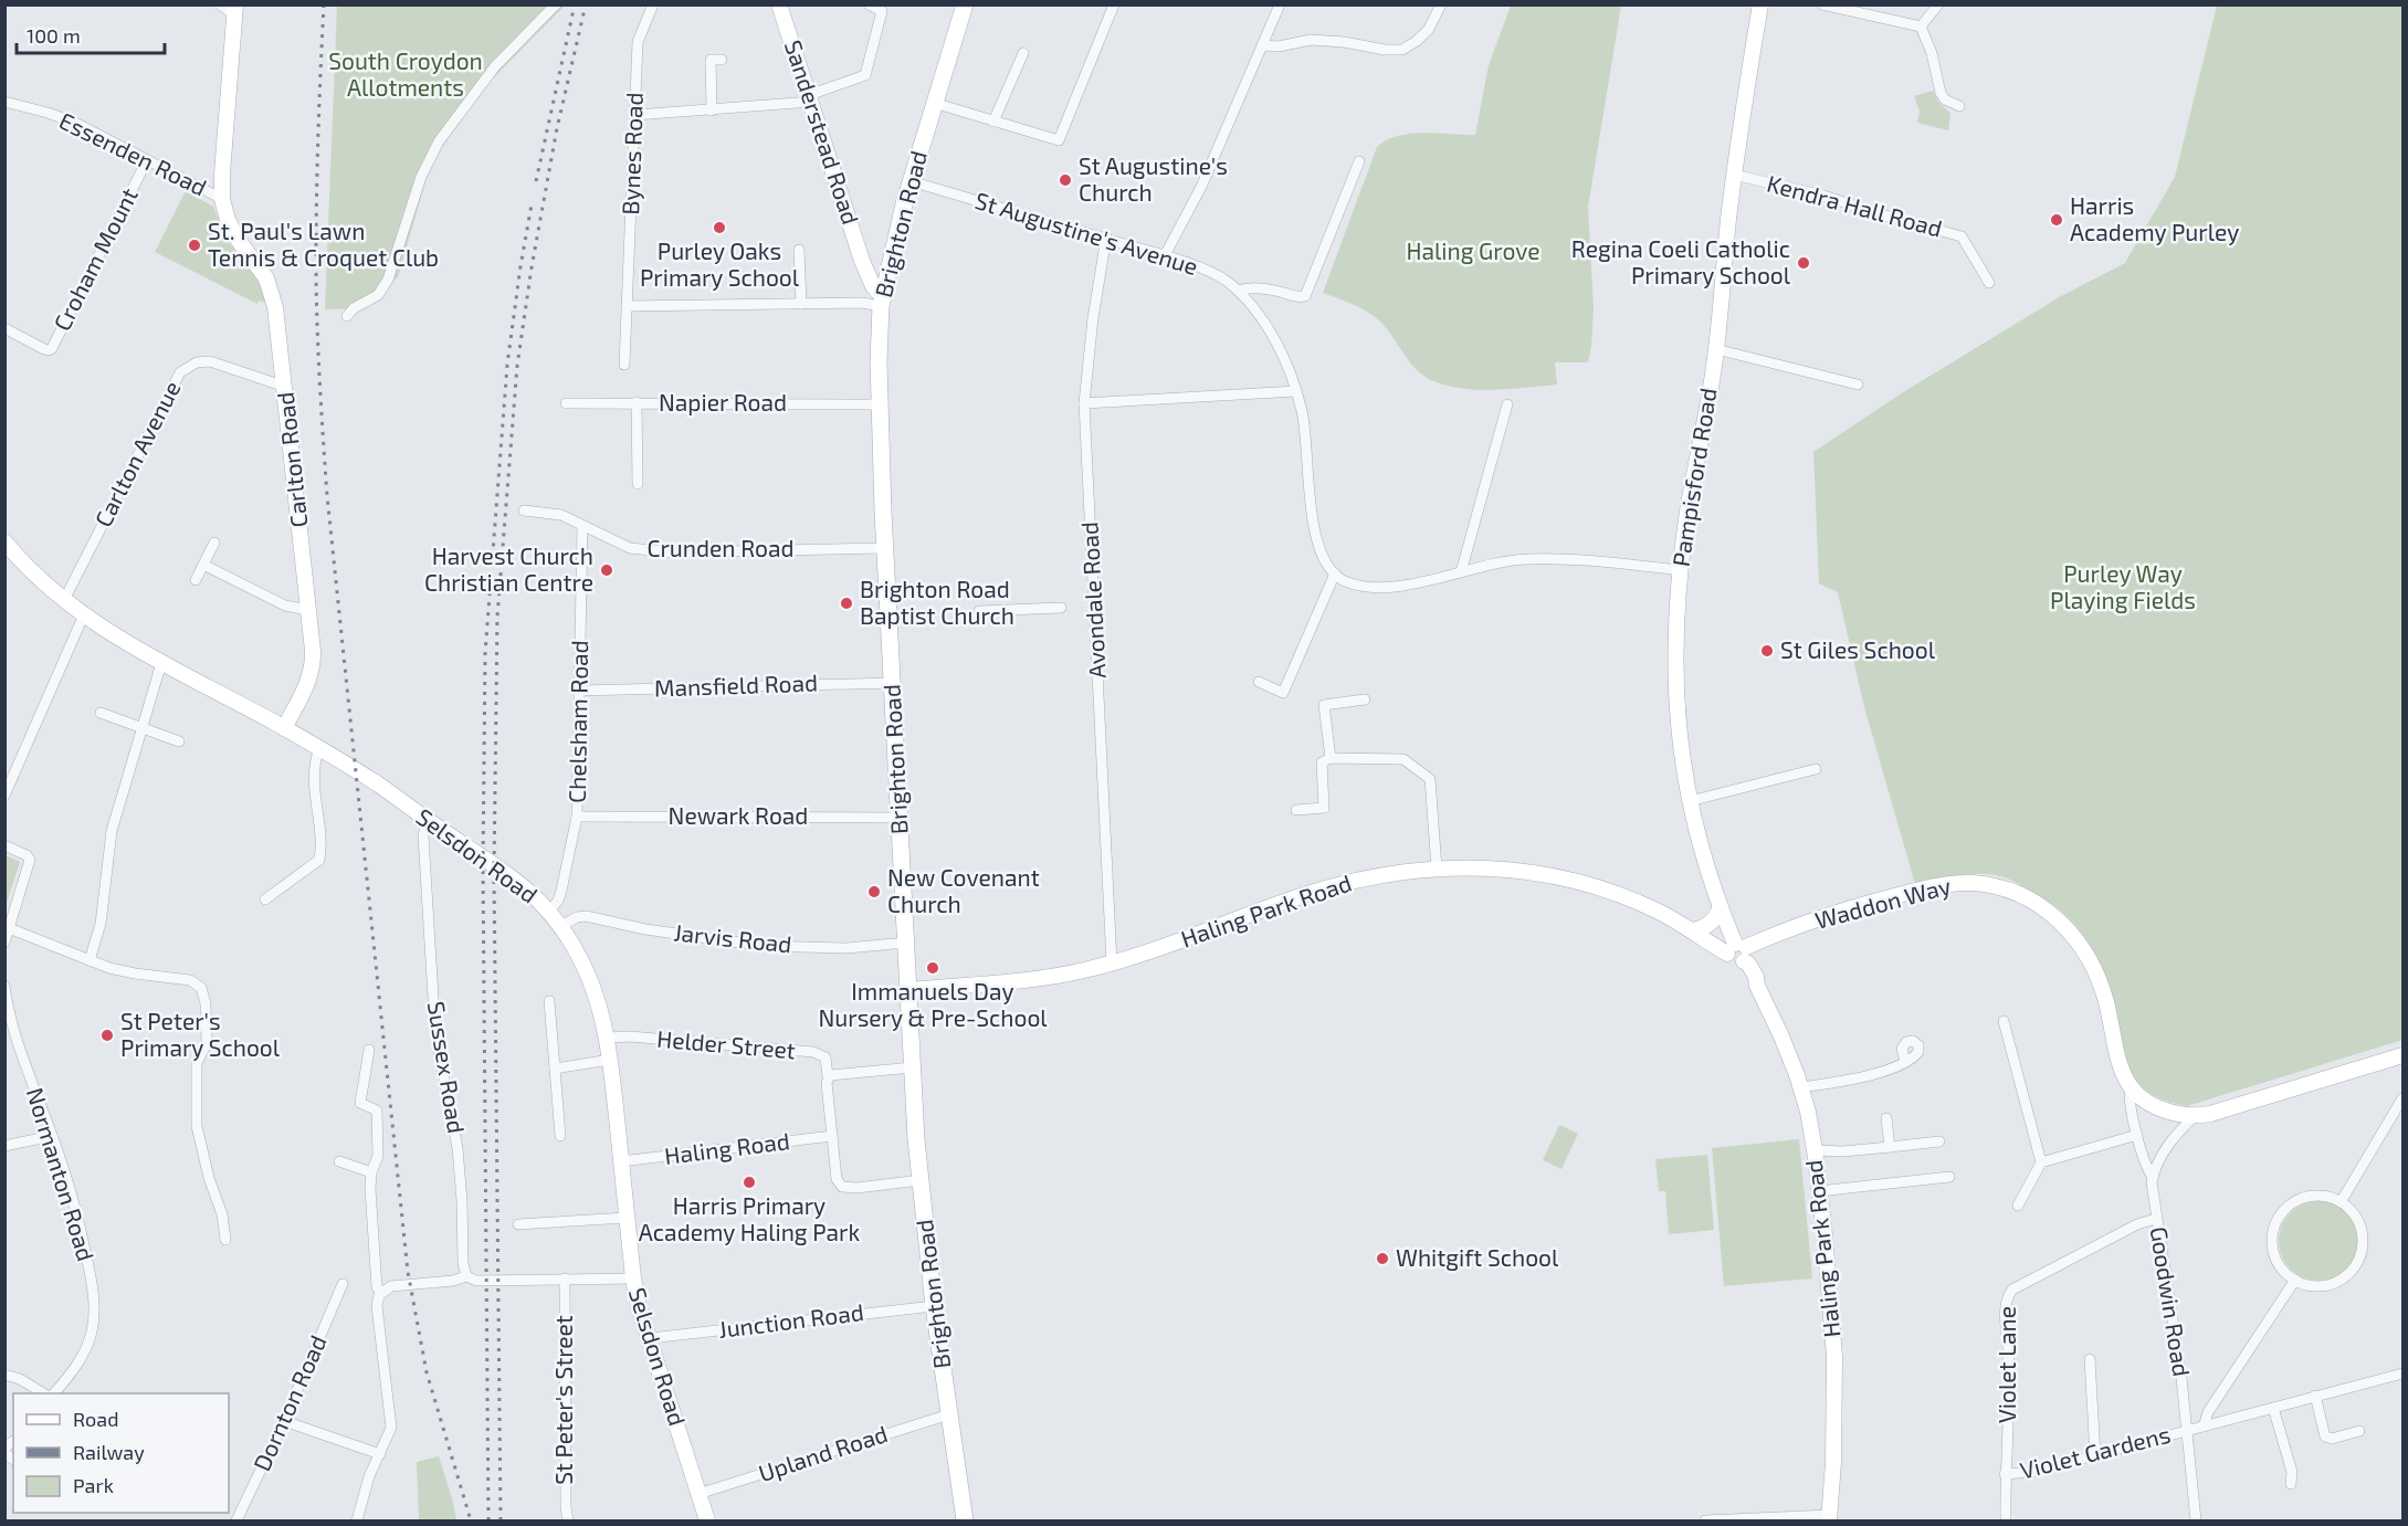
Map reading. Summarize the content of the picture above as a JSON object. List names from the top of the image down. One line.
{"streets":{"main road":["Brighton Road"],"street":["Sanderstead Road","Bynes Road","Essenden Road","Kendra Hall Road","St Augustine's Avenue","Croham Mount","Napier Road","Carlton Avenue","Carlton Road","Pampisford Road","Crunden Road","Avondale Road","Mansfield Road","Chelsham Road","Newark Road","Selsdon Road","Waddon Way","Haling Park Road","Jarvis Road","Helder Street","Sussex Road","Haling Road","Normanton Road","Goodwin Road","Junction Road","Violet Lane","St Peter's Street","Dornton Road","Violet Gardens","Upland Road"]},"crossings":[["Sanderstead Road","Brighton Road"],["Essenden Road","Croham Mount"],["Essenden Road","Carlton Road"],["Kendra Hall Road","Pampisford Road"],["Brighton Road","St Augustine's Avenue"],["Brighton Road","Napier Road"],["Brighton Road","Crunden Road"],["Brighton Road","Mansfield Road"],["Brighton Road","Newark Road"],["Brighton Road","Haling Park Road"],["Brighton Road","Jarvis Road"],["Brighton Road","Junction Road"],["Brighton Road","Upland Road"],["St Augustine's Avenue","Avondale Road"],["Carlton Avenue","Carlton Road"],["Carlton Avenue","Selsdon Road"],["Carlton Road","Selsdon Road"],["Pampisford Road","Waddon Way"],["Pampisford Road","Haling Park Road"],["Crunden Road","Chelsham Road"],["Avondale Road","Haling Park Road"],["Mansfield Road","Chelsham Road"],["Chelsham Road","Newark Road"],["Chelsham Road","Selsdon Road"],["Selsdon Road","Jarvis Road"],["Selsdon Road","Helder Street"],["Selsdon Road","Sussex Road"],["Selsdon Road","Haling Road"],["Selsdon Road","Junction Road"],["Selsdon Road","Upland Road"],["Waddon Way","Haling Park Road"],["Waddon Way","Goodwin Road"],["Goodwin Road","Violet Lane"],["Goodwin Road","Violet Gardens"],["Violet Lane","Violet Gardens"]],"parks":["South Croydon Allotments","Haling Grove","Purley Way Playing Fields"],"places":["St Augustine's Church","Harris Academy Purley","Purley Oaks Primary School","St. Paul's Lawn Tennis & Croquet Club","Regina Coeli Catholic Primary School","Harvest Church Christian Centre","Brighton Road Baptist Church","St Giles School","New Covenant Church","Immanuels Day Nursery & Pre-School","St Peter's Primary School","Harris Primary Academy Haling Park","Whitgift School"],"legend":["Road","Railway","Park"],"scale_bar":"100 m"}
